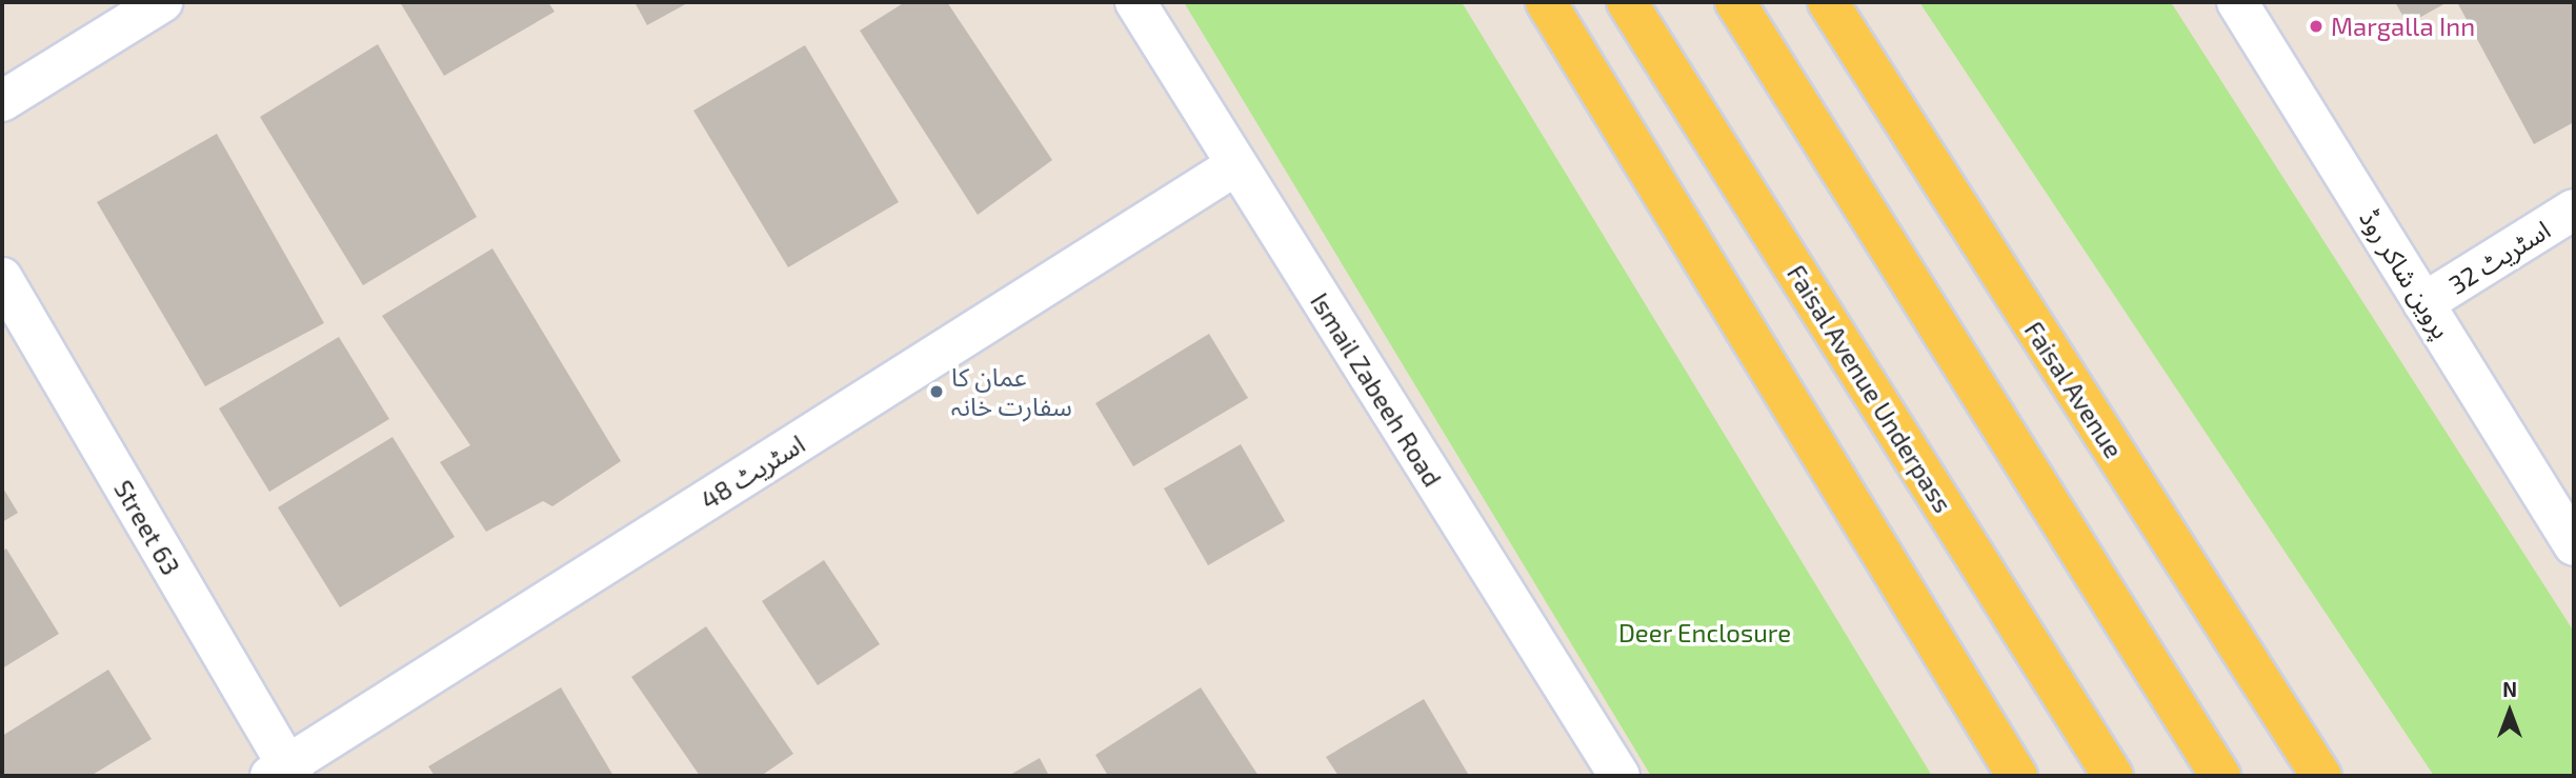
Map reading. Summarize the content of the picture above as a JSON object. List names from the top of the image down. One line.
{"streets":{"main road":["Faisal Avenue Underpass","Faisal Avenue"],"street":["اسٹریٹ 32","پروین شاکر روڈ","Ismail Zabeeh Road","اسٹریٹ 48","Street 63"]},"crossings":[["اسٹریٹ 32","پروین شاکر روڈ"],["Ismail Zabeeh Road","اسٹریٹ 48"],["اسٹریٹ 48","Street 63"]],"parks":["Deer Enclosure"],"places":["Margalla Inn","عمان کا سفارت خانہ"],"north":"top"}
